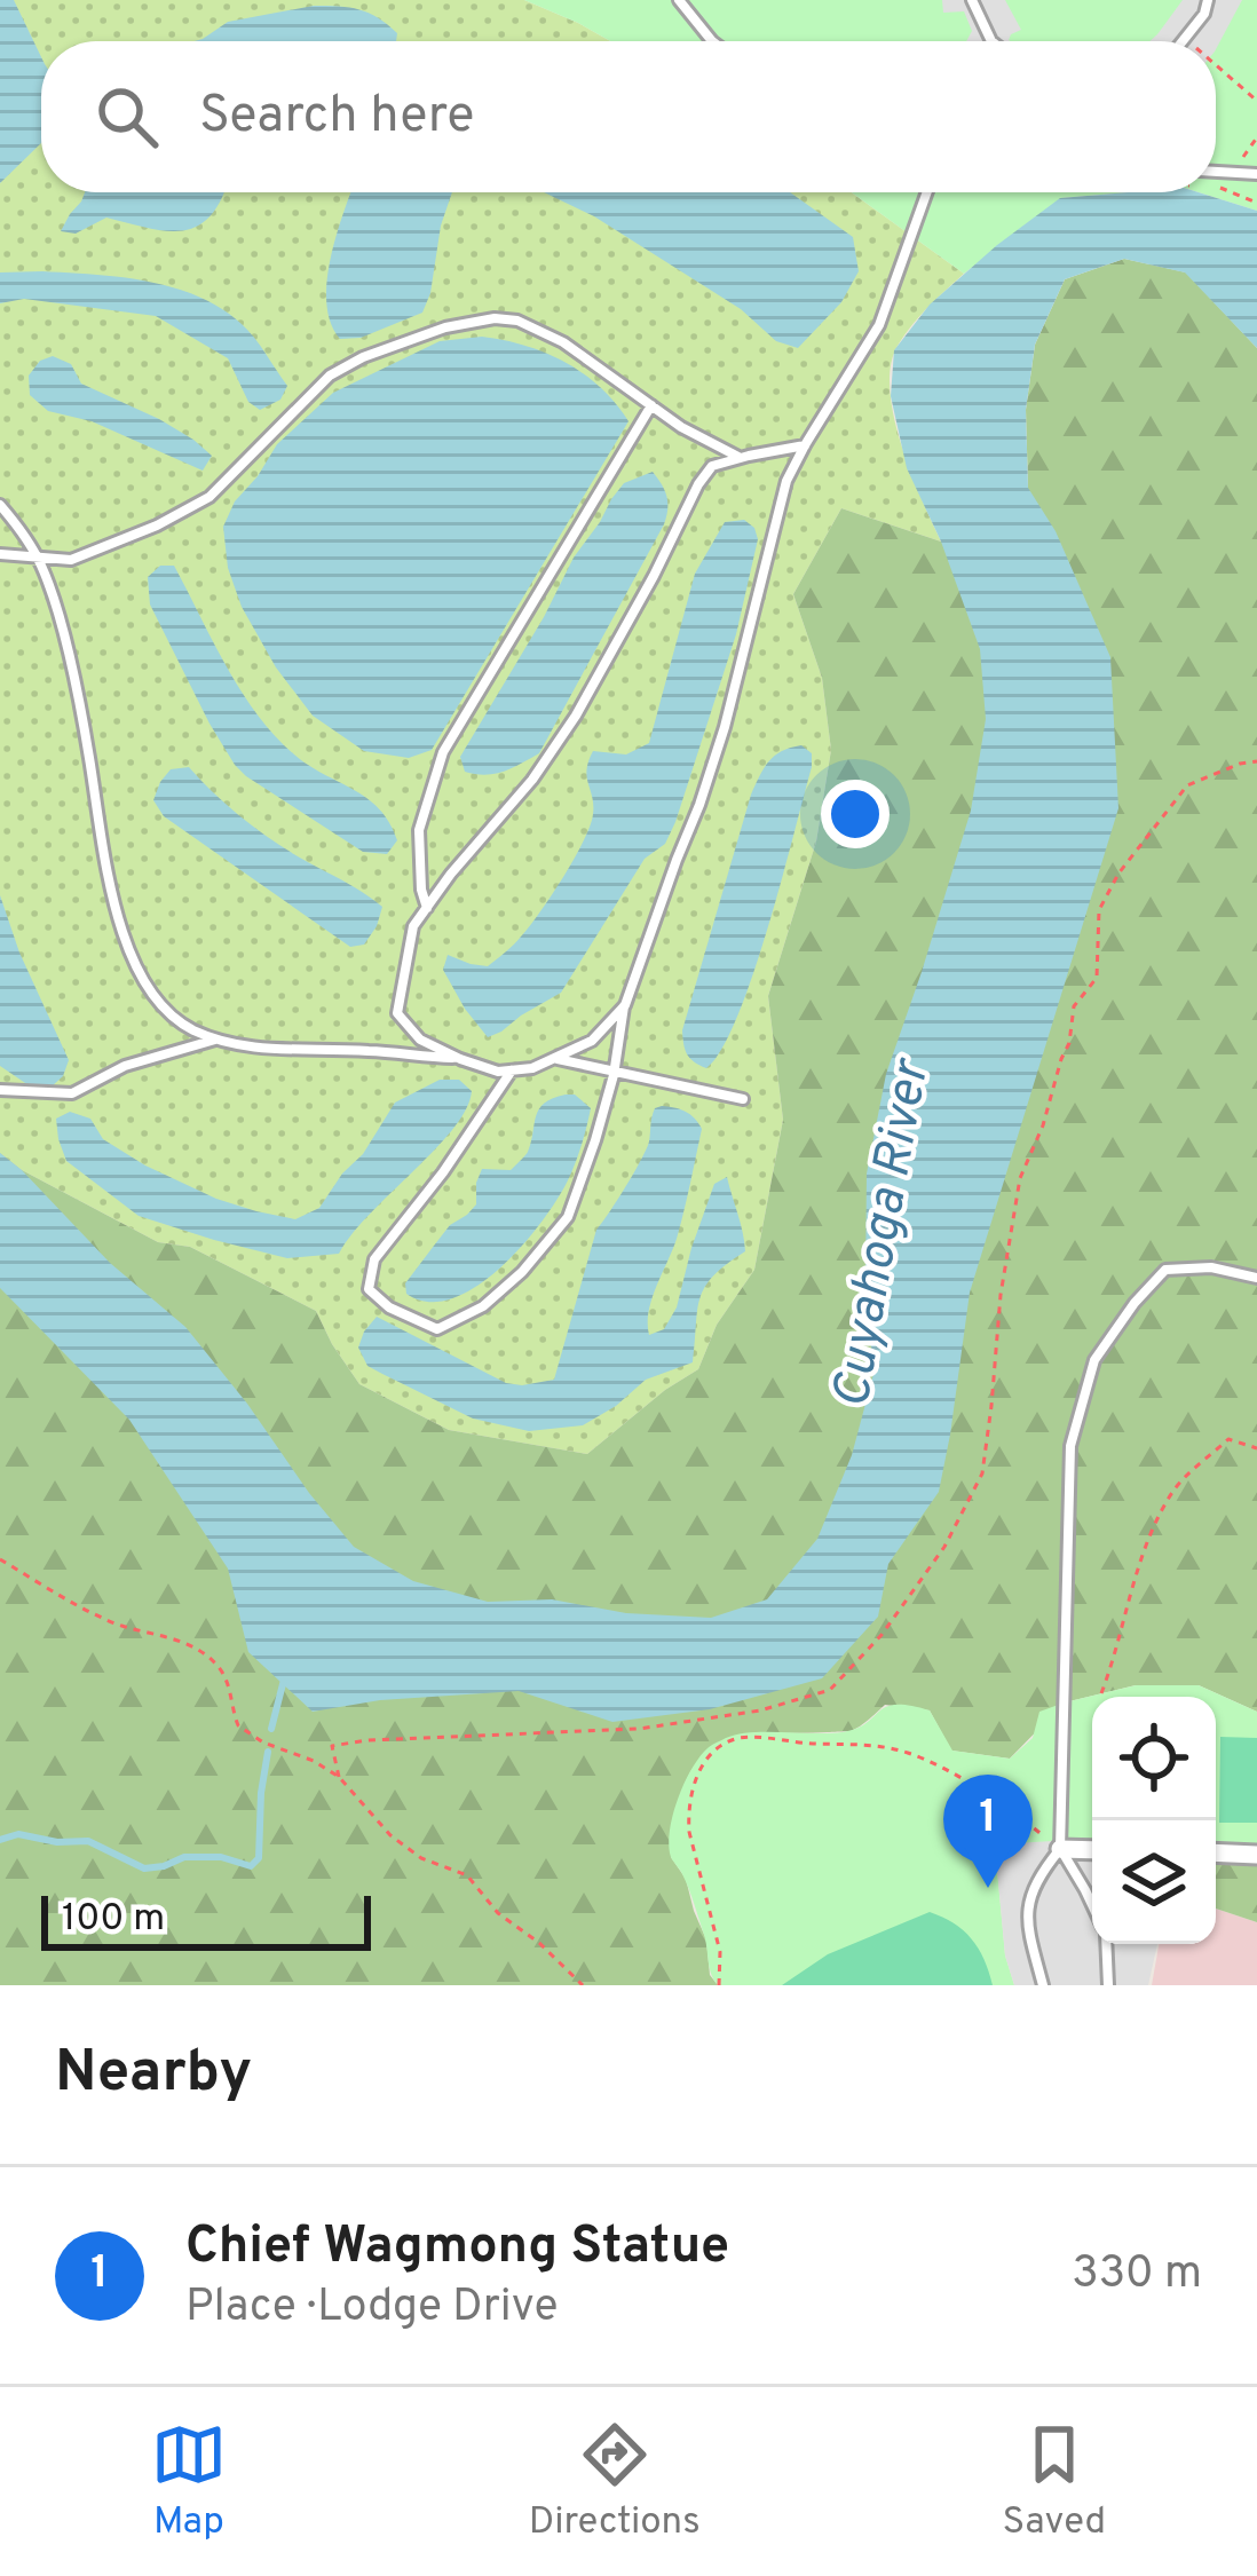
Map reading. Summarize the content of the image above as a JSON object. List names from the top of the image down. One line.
{"water":["Cuyahoga River"],"scale_bar":"100 m","page":{"search":"Search here","pins":"1","scale":"100 m","heading":"Nearby","list":[{"mark":"1","name":"Chief Wagmong Statue","note":"Place · Lodge Drive","value":"330 m"}],"nav":["Map","Directions","Saved"]}}
